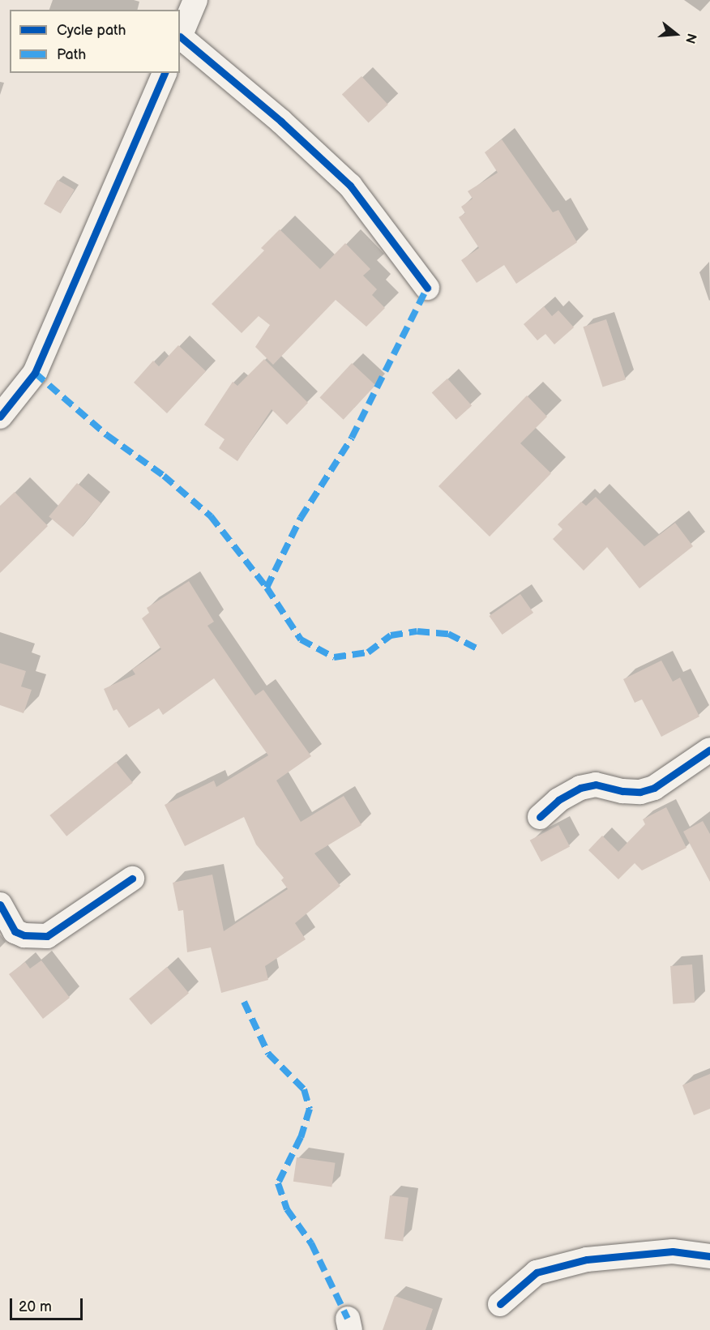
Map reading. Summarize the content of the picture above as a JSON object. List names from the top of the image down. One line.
{"legend":["Cycle path","Path"],"scale_bar":"20 m","north":"right"}
